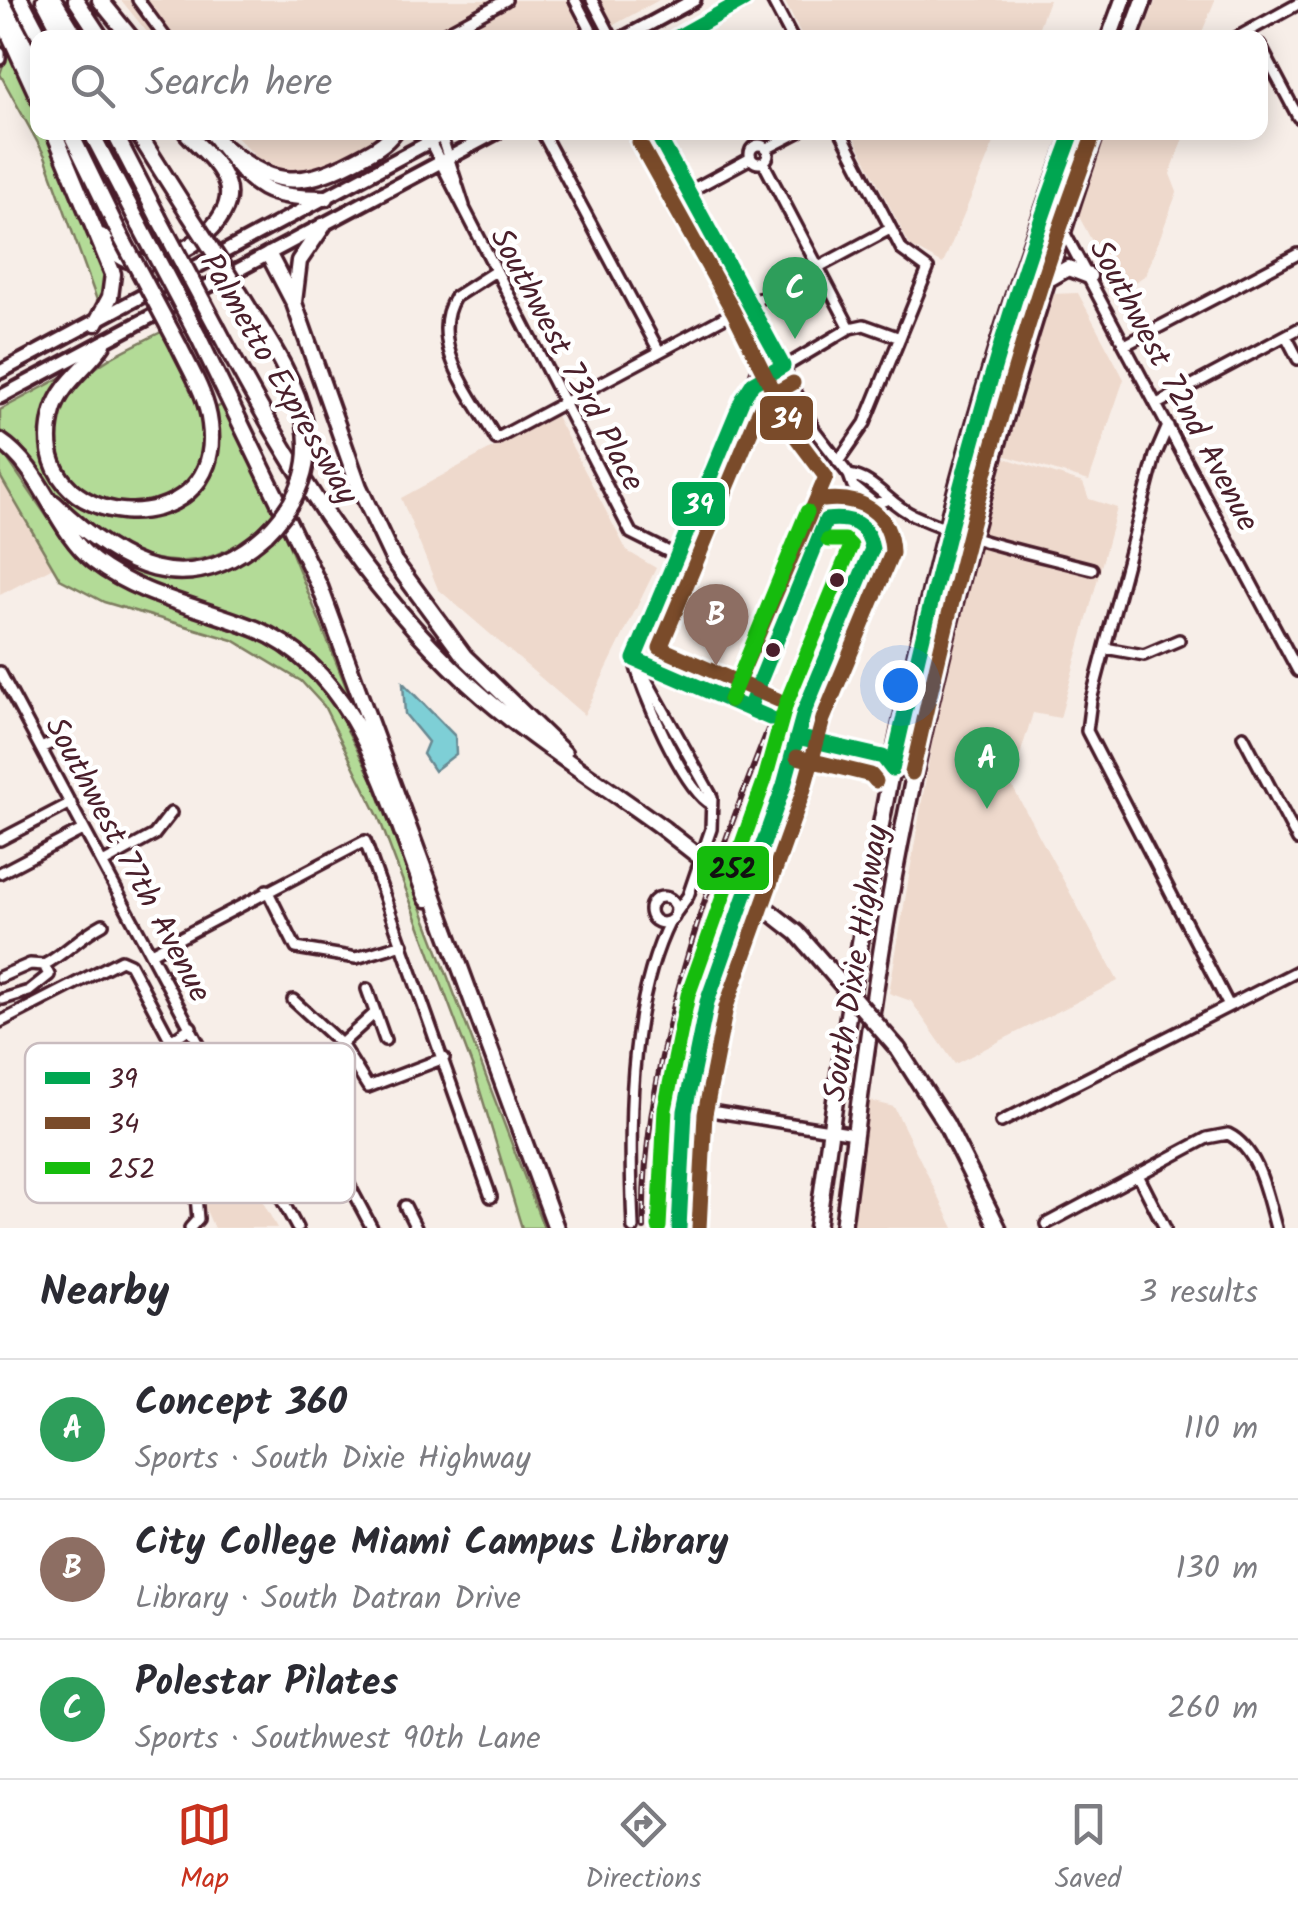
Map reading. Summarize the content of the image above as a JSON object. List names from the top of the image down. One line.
{"streets":{"highway":["Palmetto Expressway","South Dixie Highway"],"street":["Southwest 73rd Place","Southwest 72nd Avenue","Southwest 77th Avenue"]},"crossings":[["Southwest 72nd Avenue","South Dixie Highway"]],"lines":["transit line 39","transit line 34","transit line 252"],"legend":["39","34","252"],"page":{"search":"Search here","pins":["C","B","A"],"heading":["Nearby","3 results"],"list":[{"mark":"A","name":"Concept 360","note":"Sports · South Dixie Highway","value":"110 m"},{"mark":"B","name":"City College Miami Campus Library","note":"Library · South Datran Drive","value":"130 m"},{"mark":"C","name":"Polestar Pilates","note":"Sports · Southwest 90th Lane","value":"260 m"}],"nav":["Map","Directions","Saved"]}}
